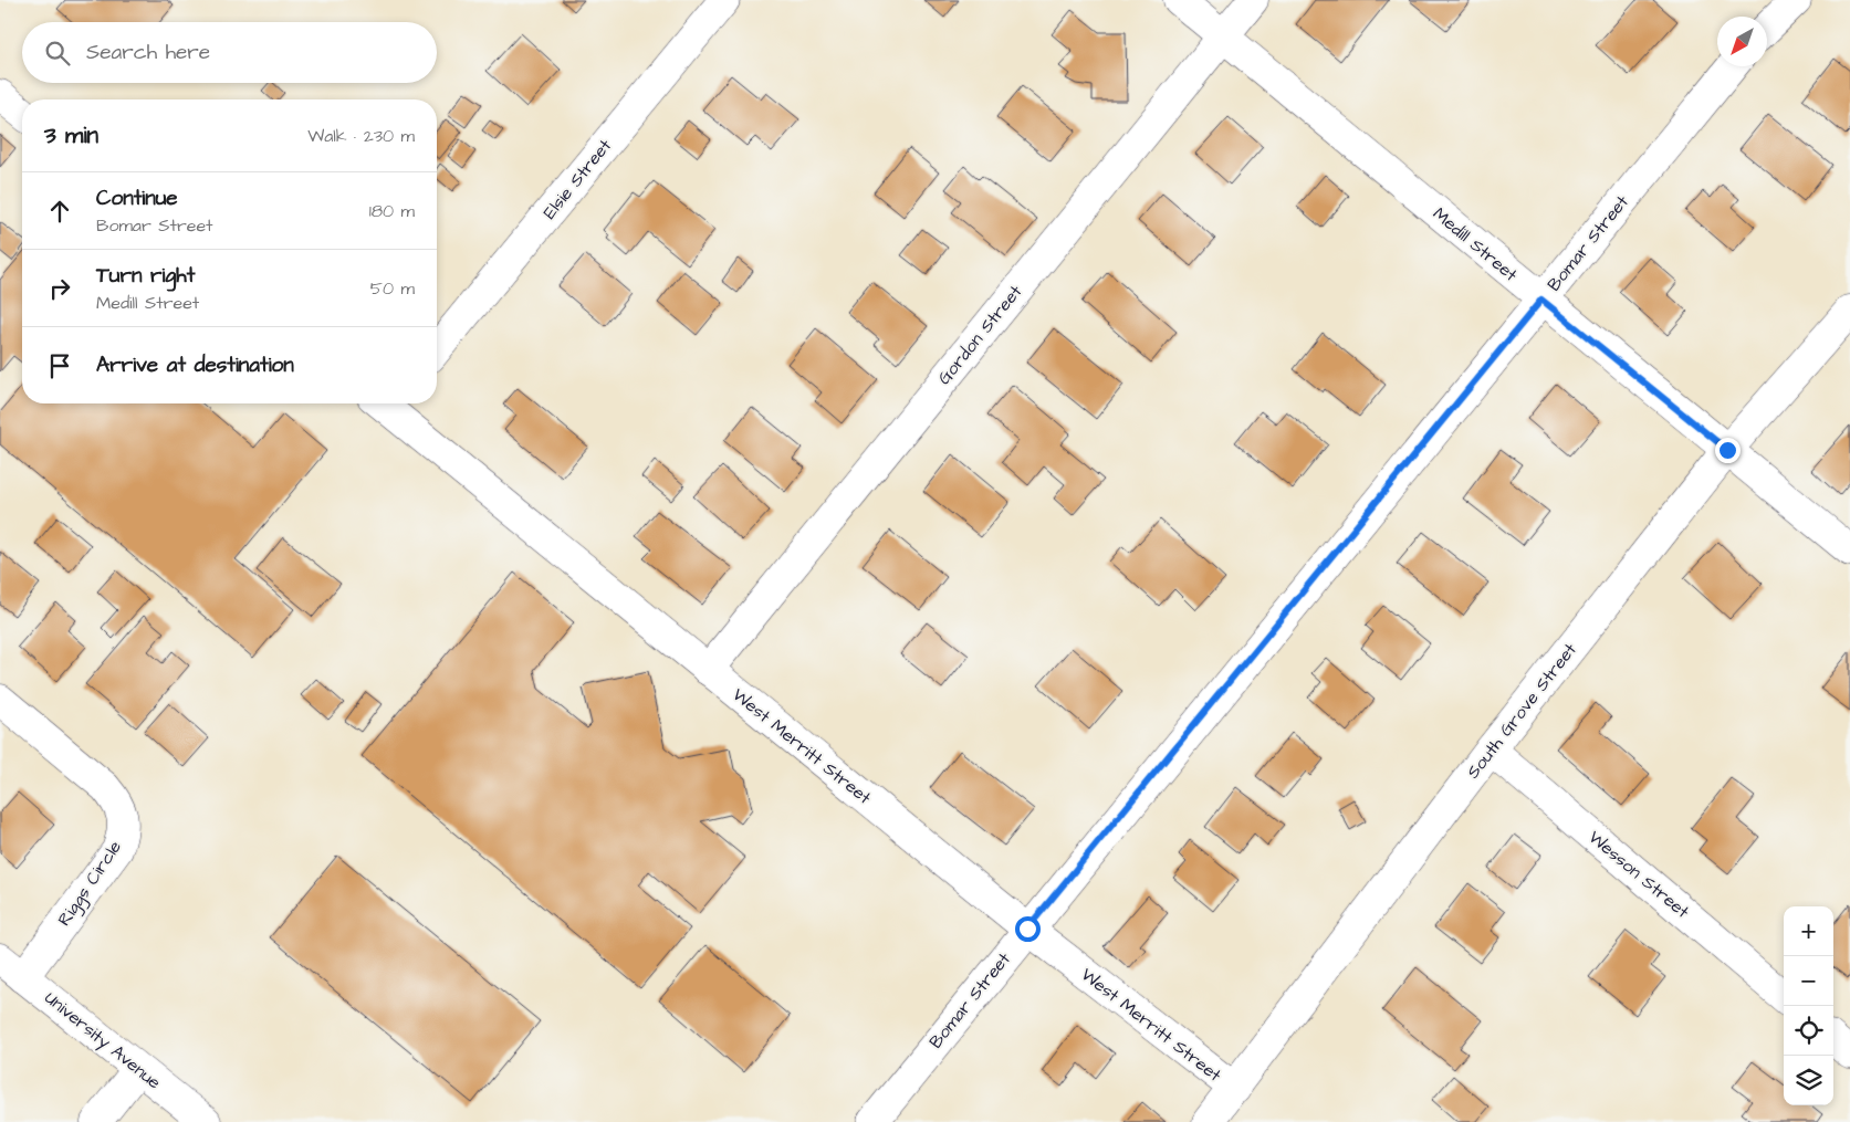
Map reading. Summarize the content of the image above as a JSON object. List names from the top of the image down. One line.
{"streets":{"street":["Elsie Street","Bomar Street","Medill Street","Gordon Street","South Grove Street","West Merritt Street","Wesson Street","Riggs Circle","University Avenue"]},"crossings":[["Bomar Street","Medill Street"],["Bomar Street","West Merritt Street"],["Medill Street","Gordon Street"],["Medill Street","South Grove Street"],["Gordon Street","West Merritt Street"],["South Grove Street","West Merritt Street"],["South Grove Street","Wesson Street"],["Riggs Circle","University Avenue"]],"north":"bottom left","page":{"search":"Search here","heading":["3 min","Walk · 230 m"],"list":[["Continue","Bomar Street","180 m"],["Turn right","Medill Street","50 m"],"Arrive at destination"],"map_buttons":["+","−"]}}
